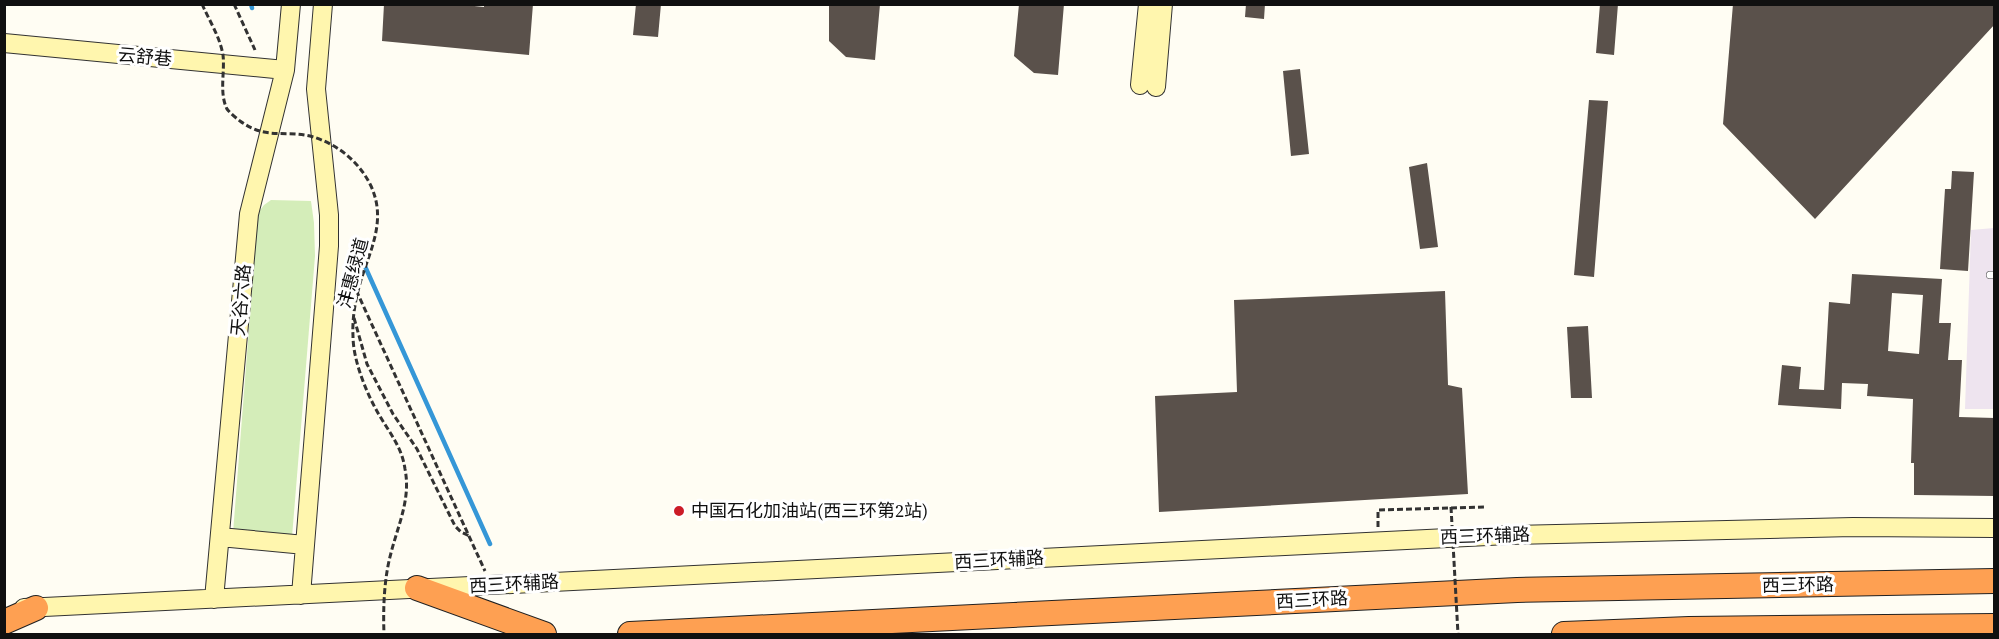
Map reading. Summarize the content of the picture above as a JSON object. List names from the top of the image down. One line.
{"streets":{"highway":["西三环路"],"main road":["云舒巷","天谷六路","西三环辅路"],"path":["沣惠绿道"]},"crossings":[["云舒巷","天谷六路"],["天谷六路","西三环辅路"]],"places":["中国石化加油站(西三环第2站)"]}
